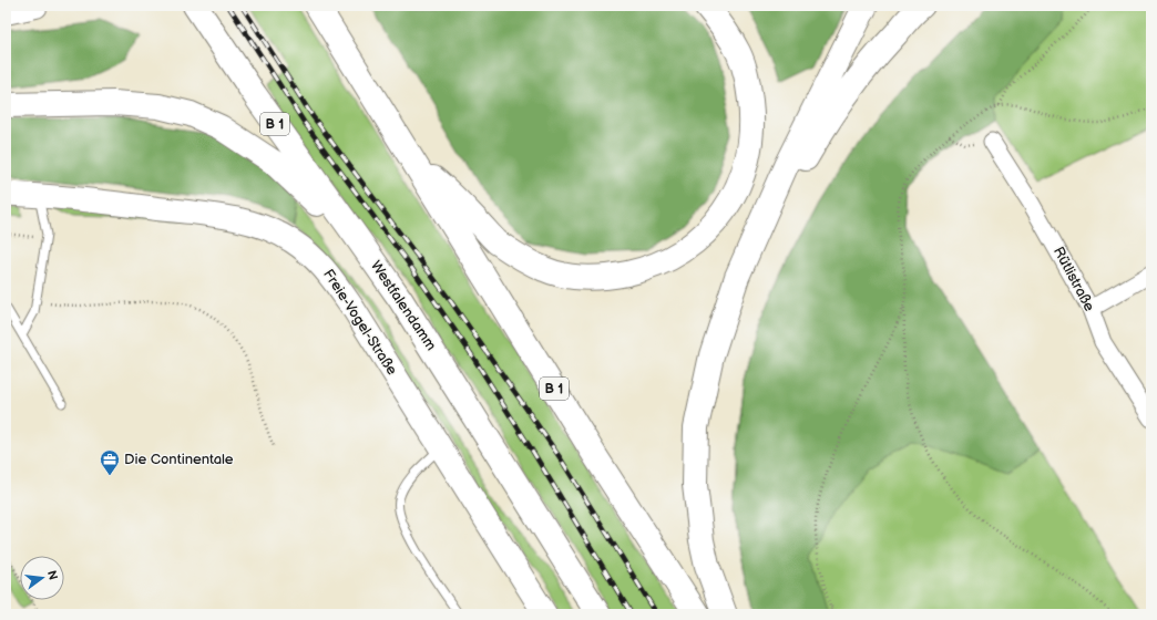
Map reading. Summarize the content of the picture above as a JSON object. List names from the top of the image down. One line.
{"streets":{"highway":["B 1","Westfalendamm"],"street":["Rütlistraße","Freie-Vogel-Straße"]},"places":{"office":["Die Continentale"]},"north":"right"}
